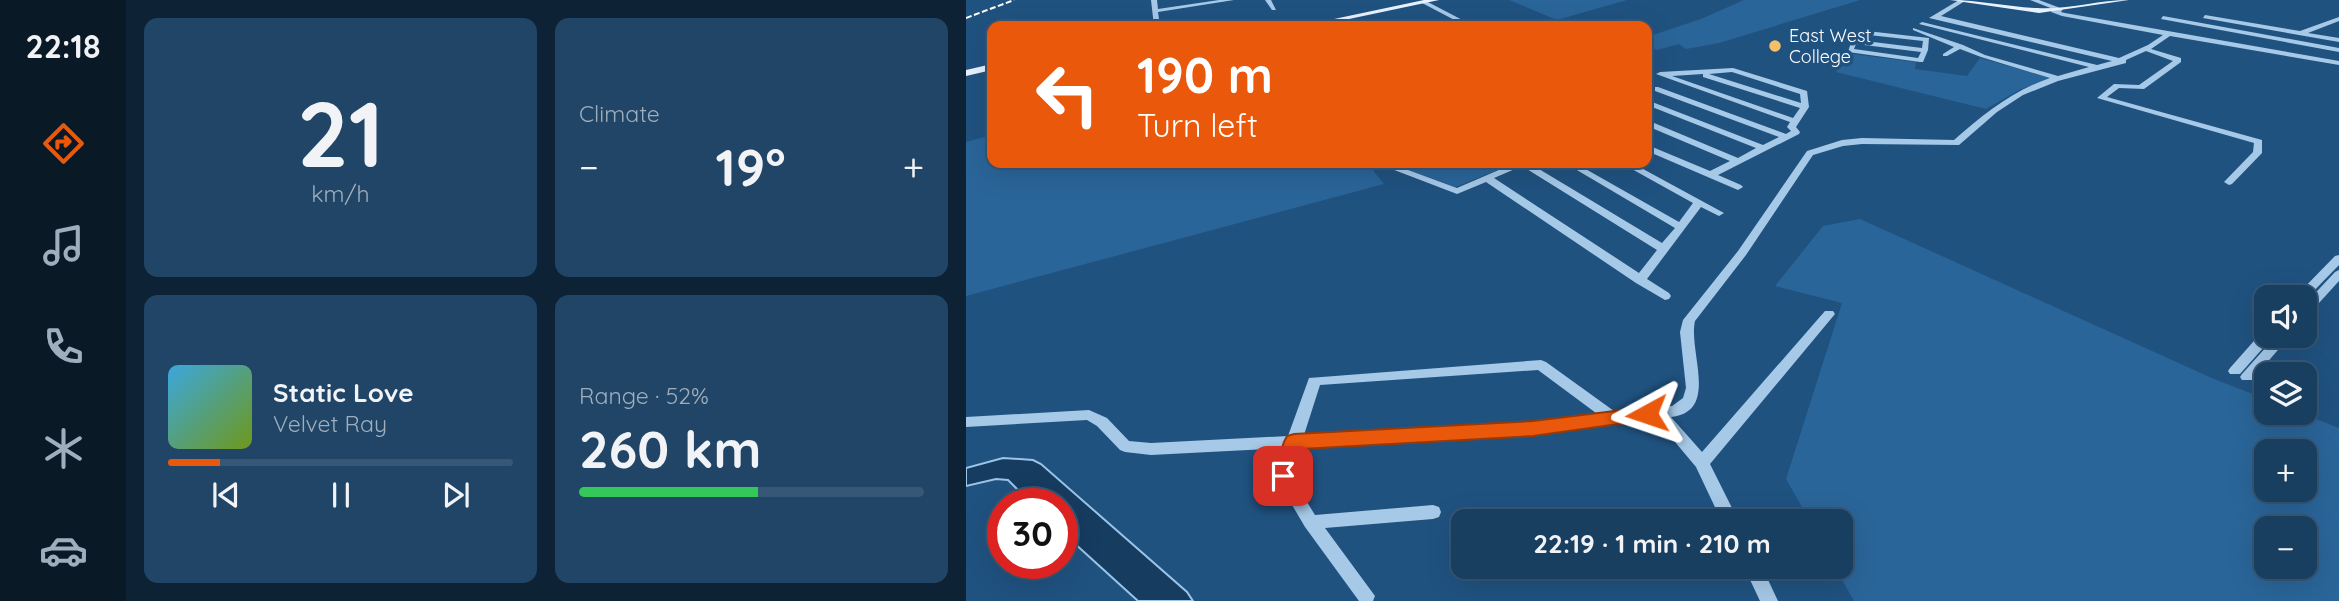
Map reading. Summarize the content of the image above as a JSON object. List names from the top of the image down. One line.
{"places":["East West College"],"page":{"tabs":"22:18","tile":[["21","km/h"],"Climate",["Range · 52%","260 km"]],"turn":["190 m","Turn left"],"heat":["−","19°","+"],"map_buttons":["+","−"],"song":["Static Love","Velvet Ray"],"limit":"30","trip":"22:19 · 1 min · 210 m"}}
